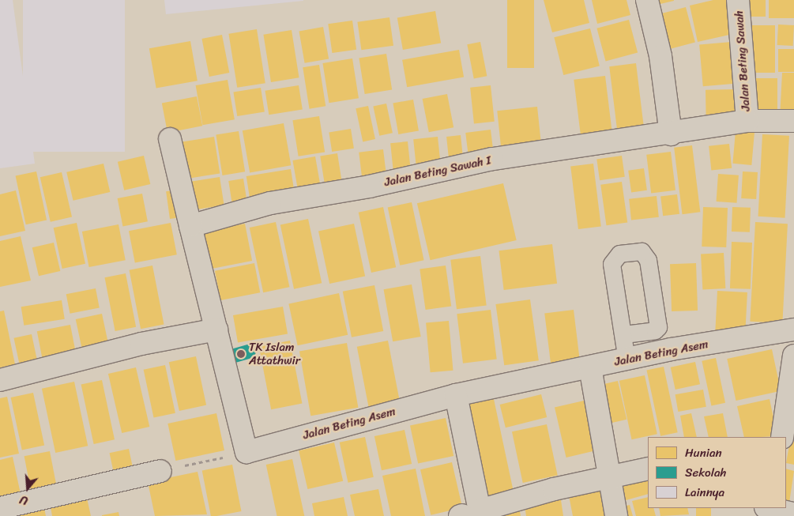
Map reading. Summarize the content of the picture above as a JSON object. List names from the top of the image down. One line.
{"streets":{"street":["Jalan Beting Sawah","Jalan Beting Sawah I","Jalan Beting Asem"]},"crossings":[["Jalan Beting Sawah","Jalan Beting Sawah I"]],"places":["TK Islam Attathwir"],"legend":["Hunian","Sekolah","Lainnya"],"north":"bottom"}
